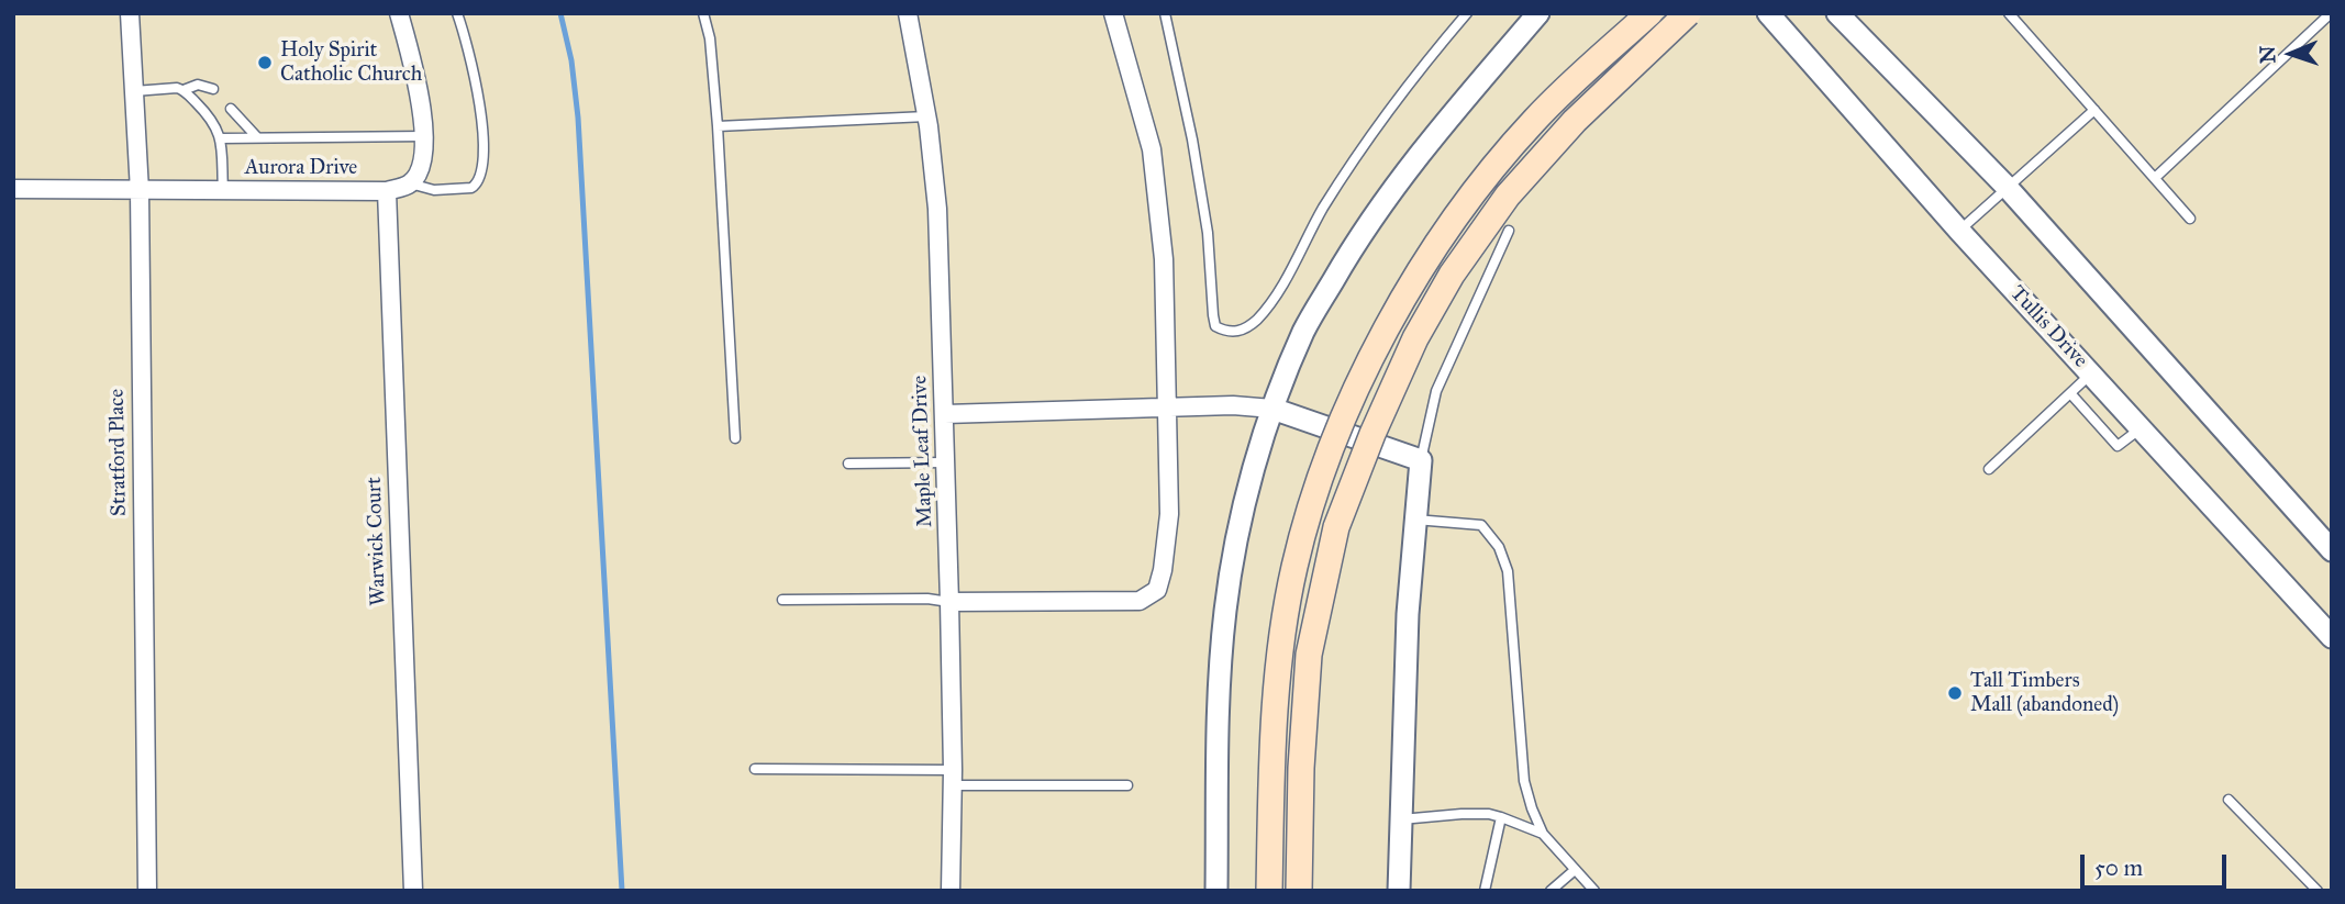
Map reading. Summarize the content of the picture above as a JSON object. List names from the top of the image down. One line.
{"streets":{"street":["Aurora Drive","Tullis Drive","Maple Leaf Drive","Stratford Place","Warwick Court"]},"crossings":[["Aurora Drive","Stratford Place"],["Aurora Drive","Warwick Court"]],"places":["Holy Spirit Catholic Church","Tall Timbers Mall (abandoned)"],"scale_bar":"50 m","north":"left"}
